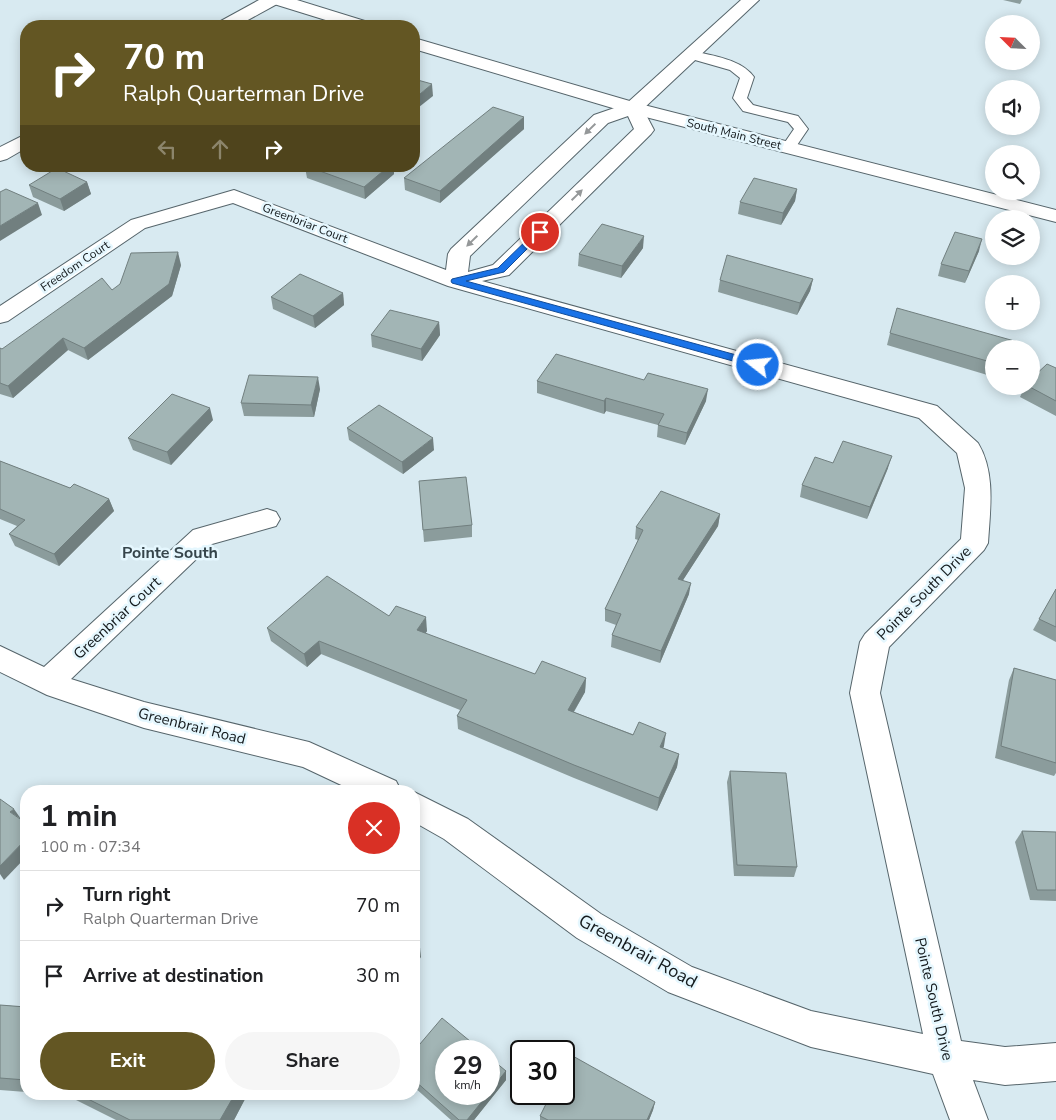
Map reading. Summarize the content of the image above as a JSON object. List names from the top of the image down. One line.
{"streets":{"street":["South Main Street","Greenbriar Court","Freedom Court","Pointe South Drive","Greenbrair Road"]},"crossings":[["Greenbriar Court","Freedom Court"],["Greenbriar Court","Pointe South Drive"],["Greenbriar Court","Greenbrair Road"],["Pointe South Drive","Greenbrair Road"]],"districts":["Pointe South"],"north":"top left","page":{"map_buttons":["+","−"],"turn":["70 m","Ralph Quarterman Drive"],"heading":["1 min","100 m · 07:34"],"list":[{"name":"Turn right","note":"Ralph Quarterman Drive","value":"70 m"},{"name":"Arrive at destination","value":"30 m"}],"buttons":["Exit","Share"],"speed":"29 km/h","limit":"30"}}
